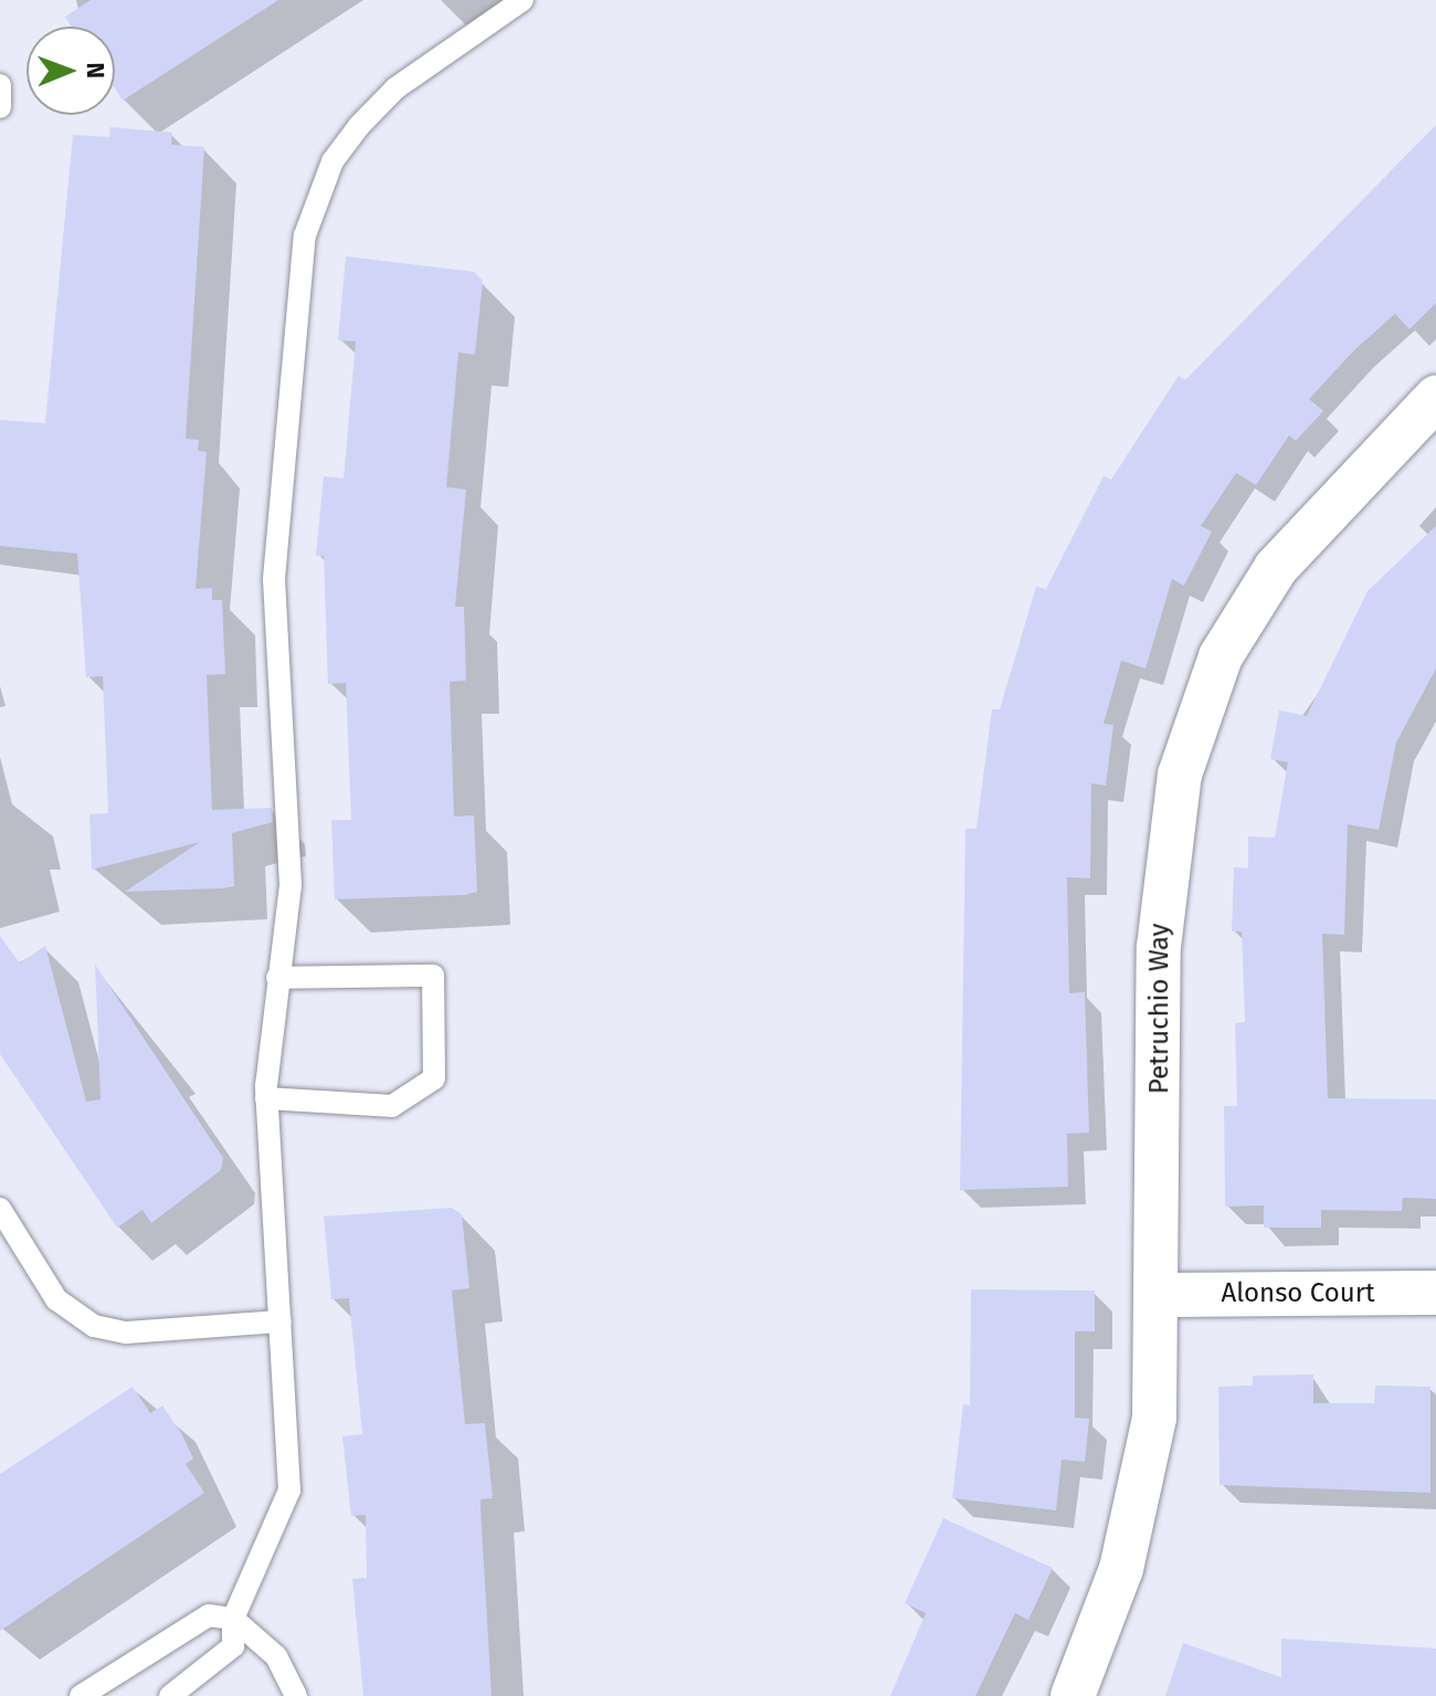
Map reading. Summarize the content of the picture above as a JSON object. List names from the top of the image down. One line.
{"streets":{"street":["Petruchio Way","Alonso Court"]},"crossings":[["Petruchio Way","Alonso Court"]],"north":"right"}
